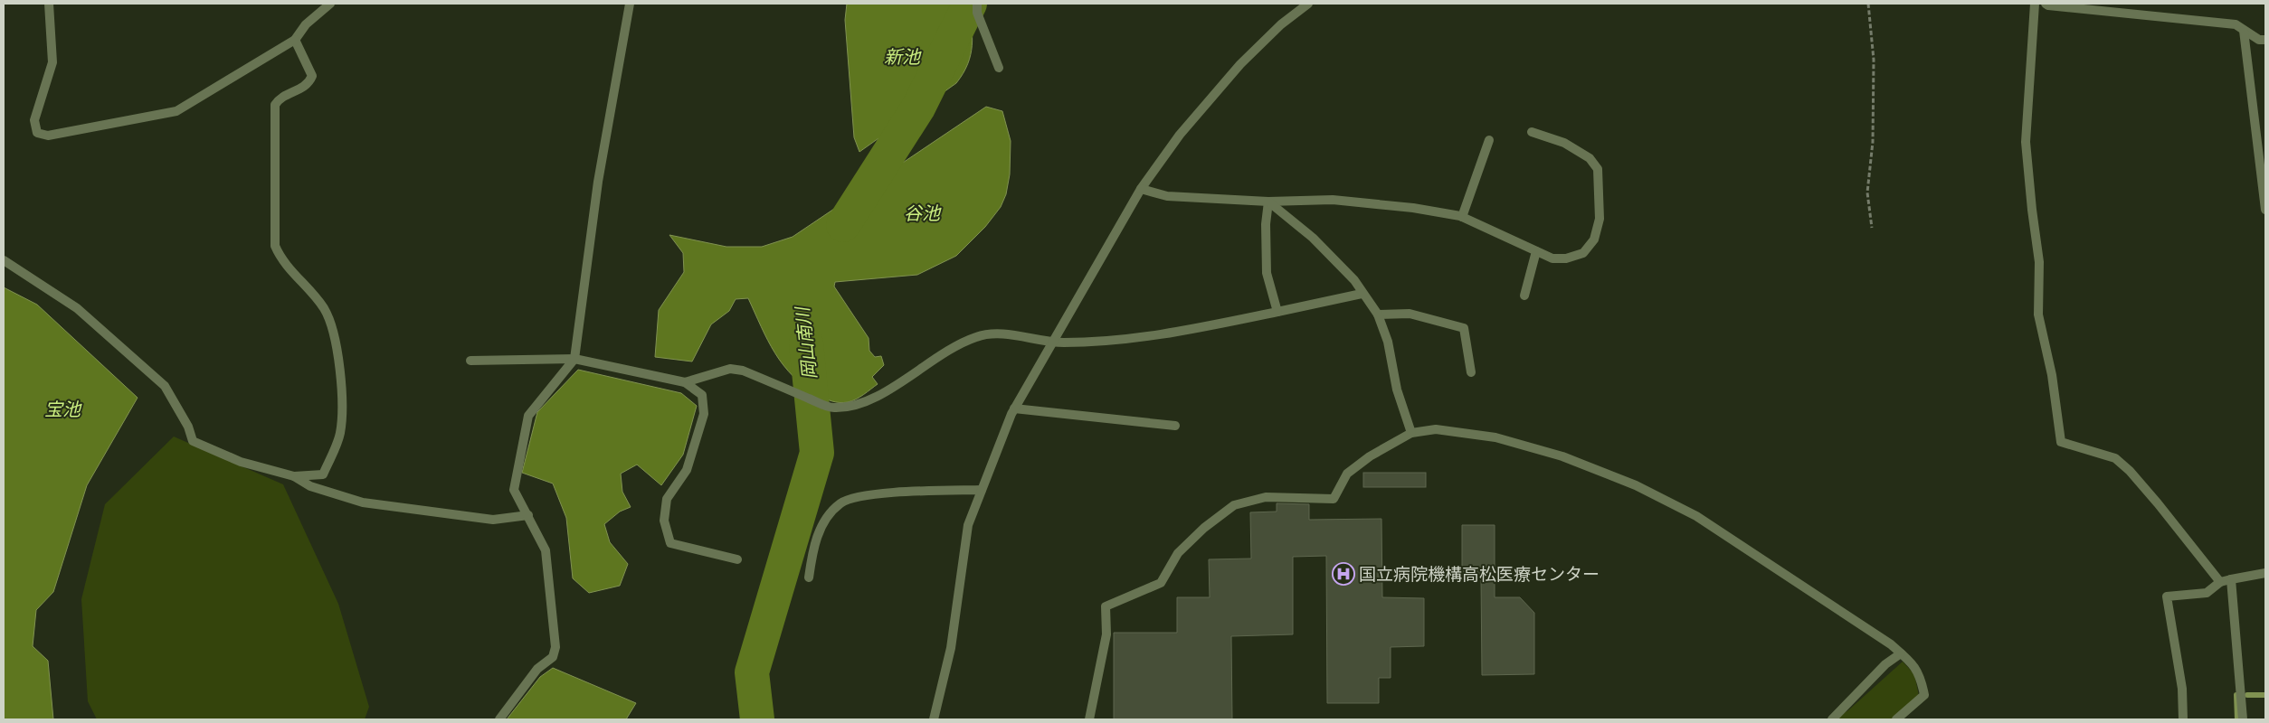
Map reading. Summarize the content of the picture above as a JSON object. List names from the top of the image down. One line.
{"water":["新池","谷池","岡山南川","宝池"],"places":{"hospital":["国立病院機構高松医療センター"]}}
